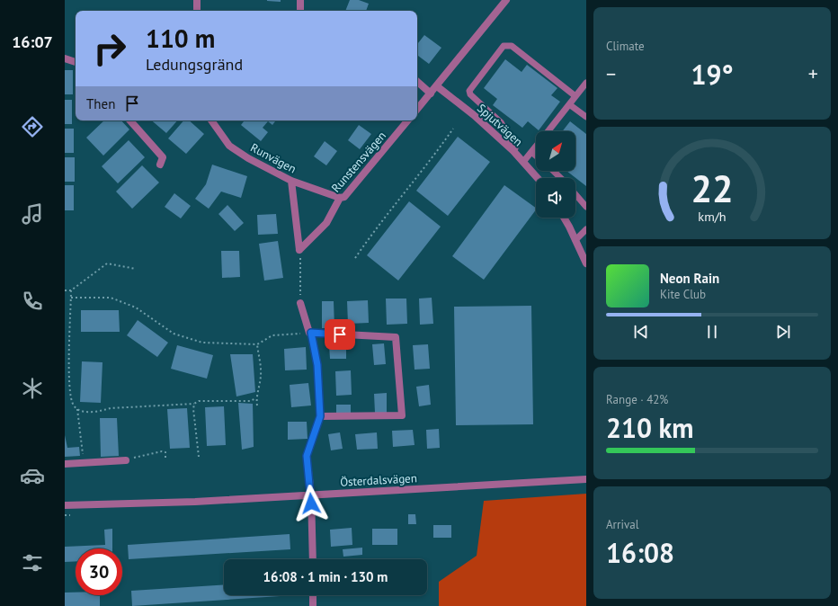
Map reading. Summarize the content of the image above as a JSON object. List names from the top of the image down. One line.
{"streets":{"street":["Spjutvägen","Runvägen","Runstensvägen","Österdalsvägen"]},"crossings":[["Runvägen","Runstensvägen"]],"north":"top right","page":{"tabs":"16:07","tile":["Climate",["Range · 42%","210 km"],["Arrival","16:08"]],"turn":["110 m","Ledungsgränd"],"heat":["−","19°","+"],"then":"Then","song":["Neon Rain","Kite Club"],"limit":"30","trip":"16:08 · 1 min · 130 m","gauge":["22","km/h"]}}
